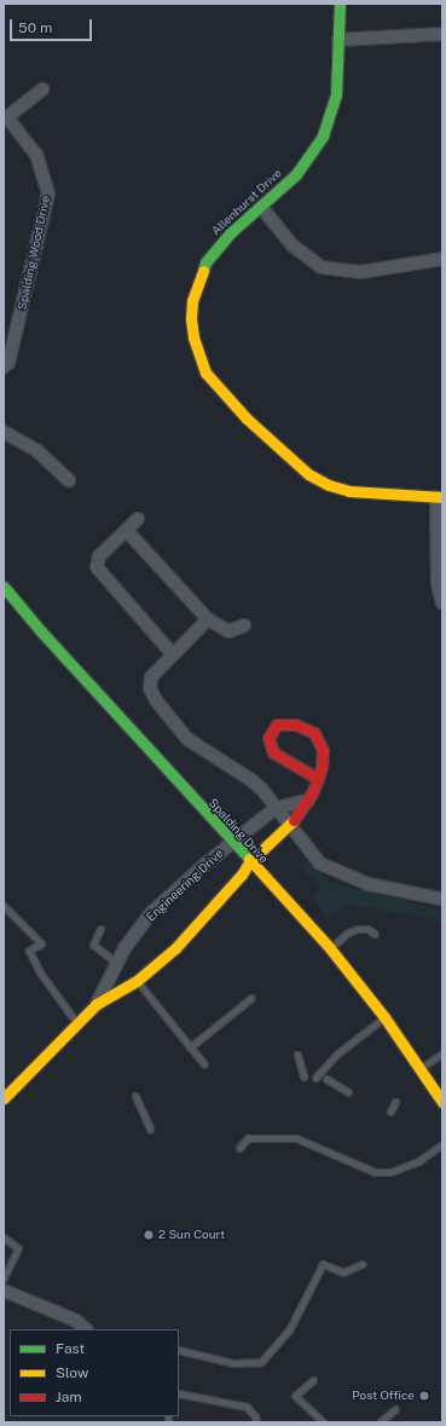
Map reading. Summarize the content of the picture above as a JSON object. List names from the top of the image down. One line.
{"streets":{"street":["Allenhurst Drive","Spalding Wood Drive","Spalding Drive","Engineering Drive"]},"crossings":[["Spalding Drive","Engineering Drive"]],"places":["2 Sun Court","Post Office"],"legend":["Fast","Slow","Jam"],"scale_bar":"50 m"}
